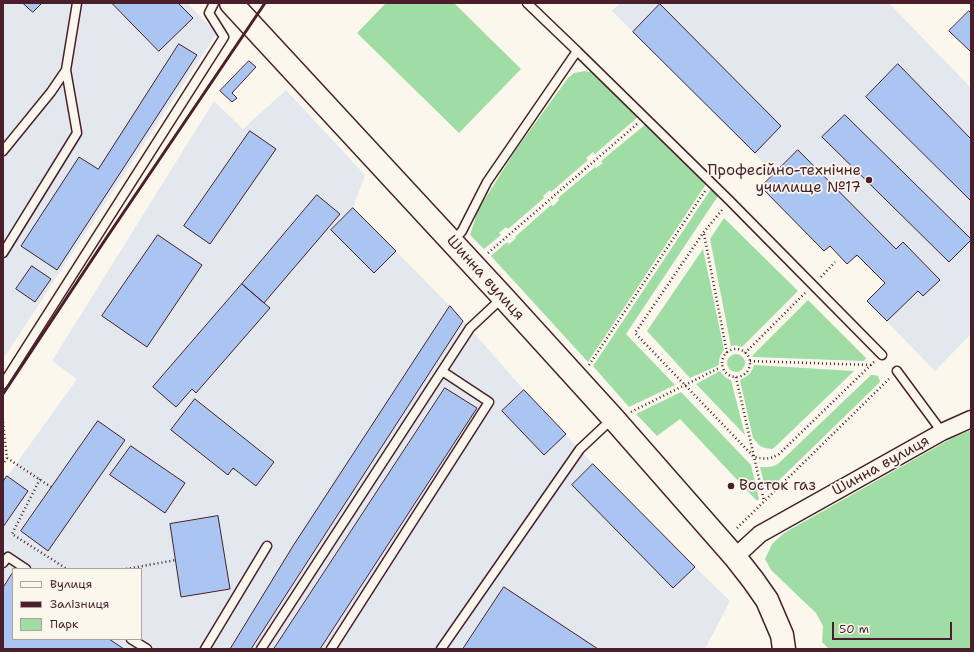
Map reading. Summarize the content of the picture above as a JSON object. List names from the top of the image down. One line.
{"streets":{"street":["Шинна вулиця"]},"places":["Професійно-технічне училище №17","Восток газ"],"legend":["Вулиця","Залізниця","Парк"],"scale_bar":"50 m"}
